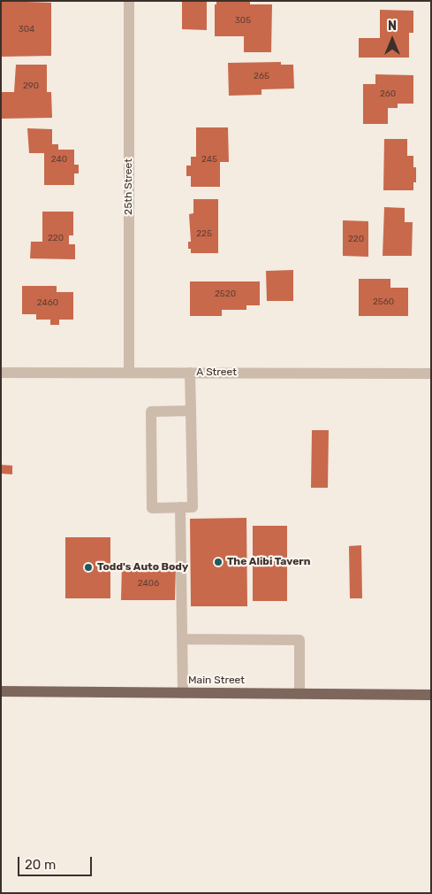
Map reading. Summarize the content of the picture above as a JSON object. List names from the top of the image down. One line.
{"streets":{"main road":["Main Street"],"street":["25th Street","A Street"]},"crossings":[["25th Street","A Street"]],"places":["The Alibi Tavern","Todd's Auto Body"],"house_numbers":["305","304","265","290","260","240","245","225","220","220","2520","2560","2460","2406"],"scale_bar":"20 m","north":"top"}
